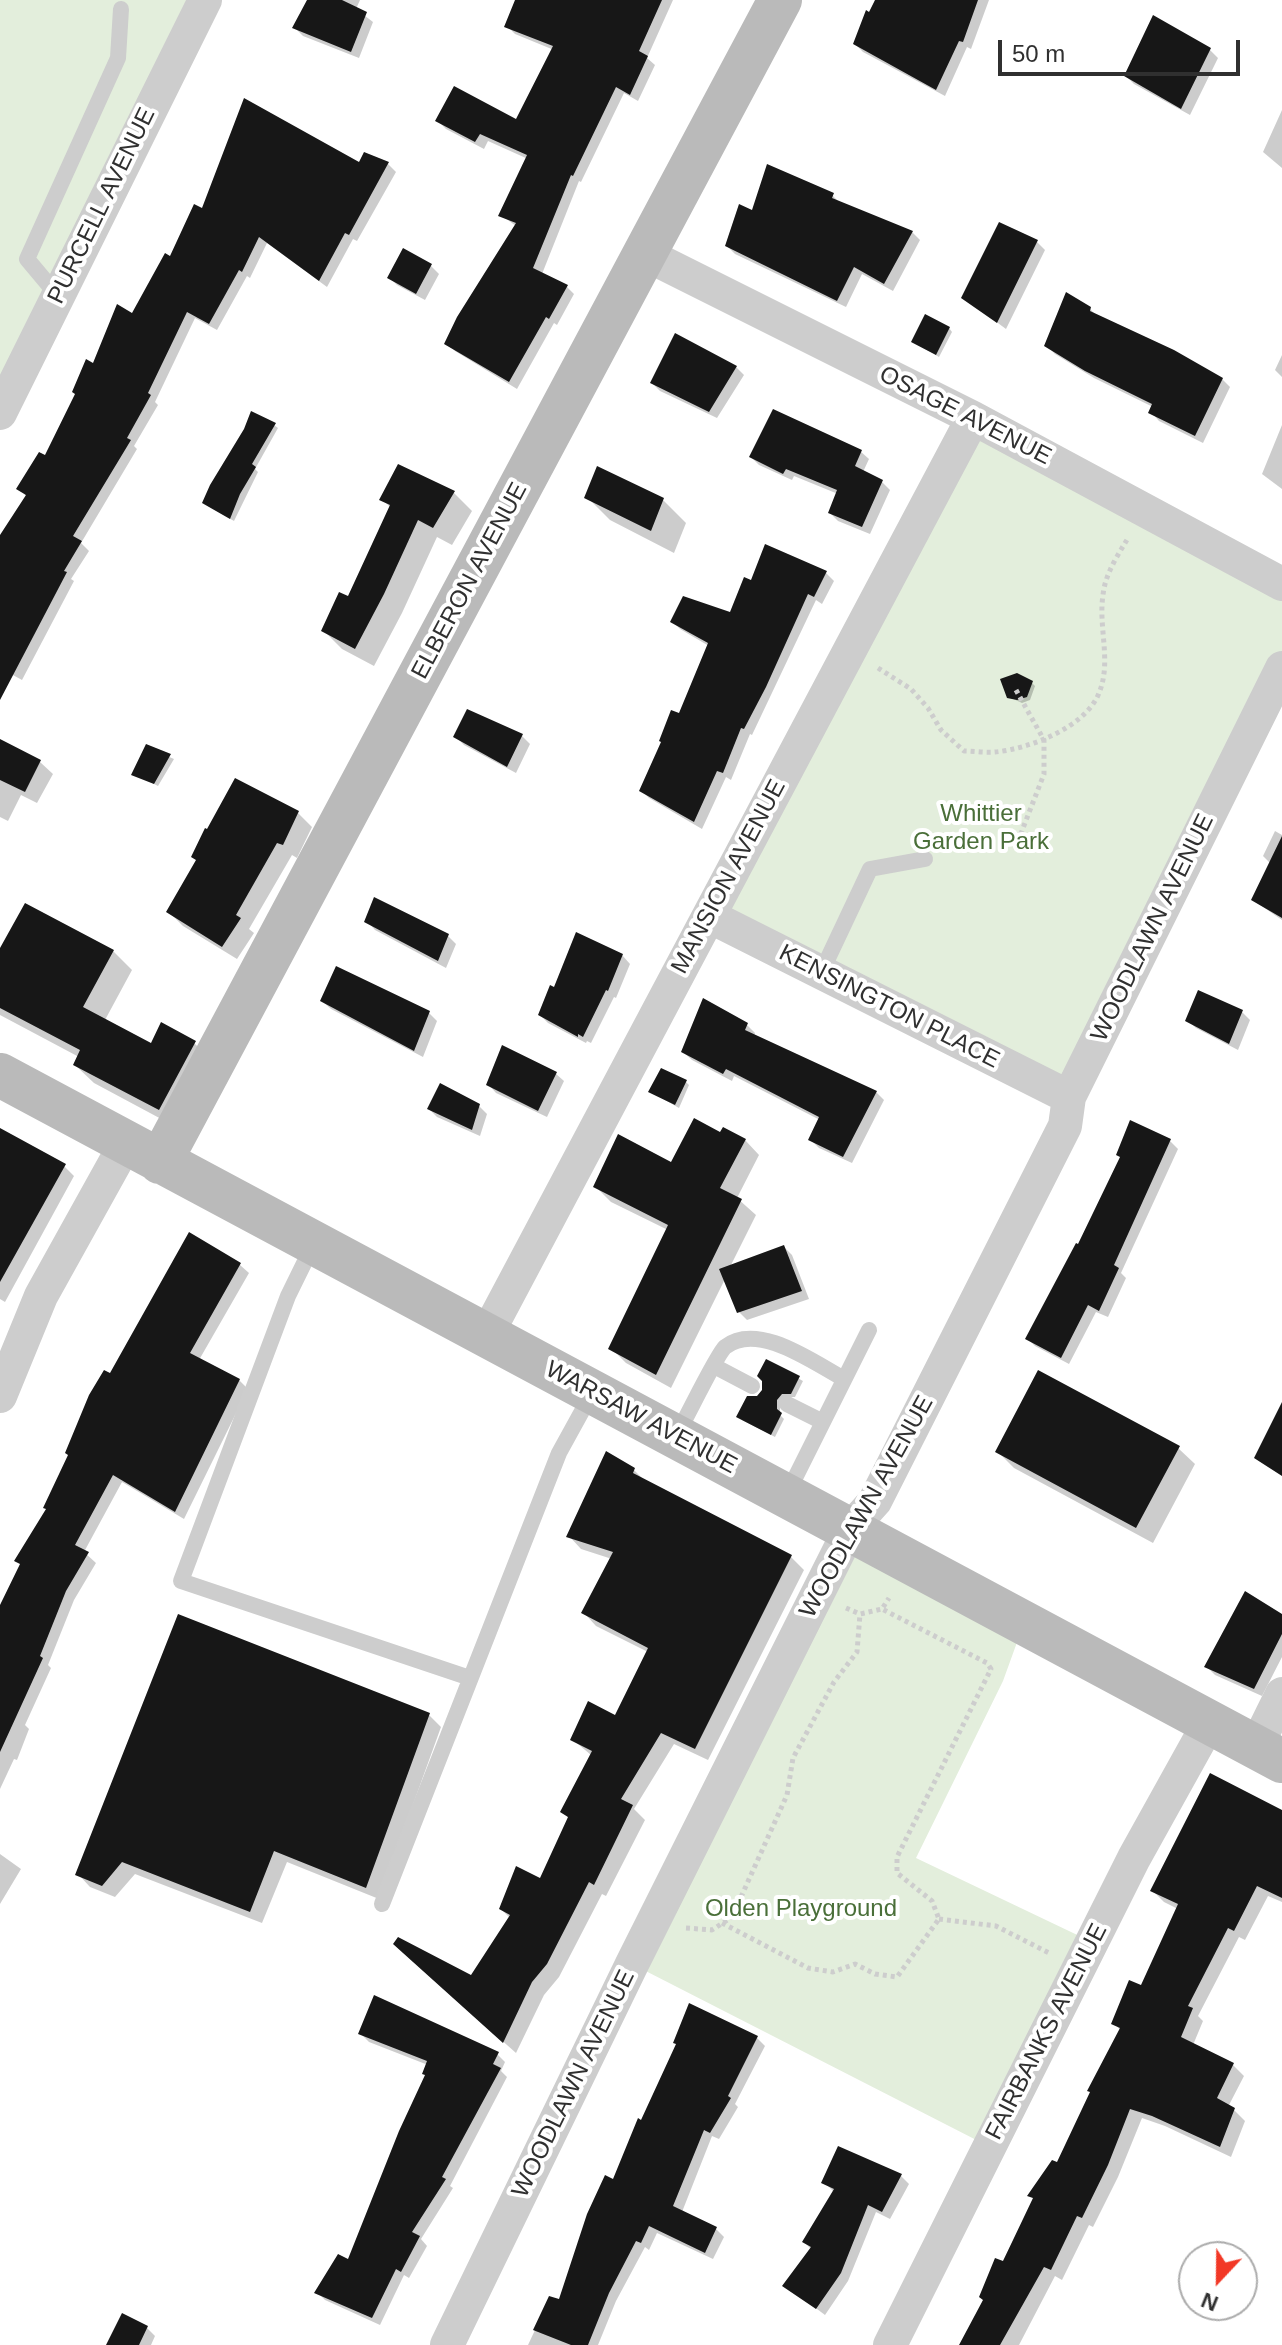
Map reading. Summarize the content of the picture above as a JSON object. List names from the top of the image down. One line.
{"streets":{"main road":["ELBERON AVENUE","WARSAW AVENUE"],"street":["PURCELL AVENUE","OSAGE AVENUE","MANSION AVENUE","WOODLAWN AVENUE","KENSINGTON PLACE","FAIRBANKS AVENUE"]},"crossings":[["OSAGE AVENUE","ELBERON AVENUE"],["OSAGE AVENUE","MANSION AVENUE"],["ELBERON AVENUE","WARSAW AVENUE"],["MANSION AVENUE","KENSINGTON PLACE"],["MANSION AVENUE","WARSAW AVENUE"],["WOODLAWN AVENUE","KENSINGTON PLACE"],["WOODLAWN AVENUE","WARSAW AVENUE"],["WARSAW AVENUE","FAIRBANKS AVENUE"]],"parks":["Whittier Garden Park","Olden Playground"],"scale_bar":"50 m","north":"bottom"}
